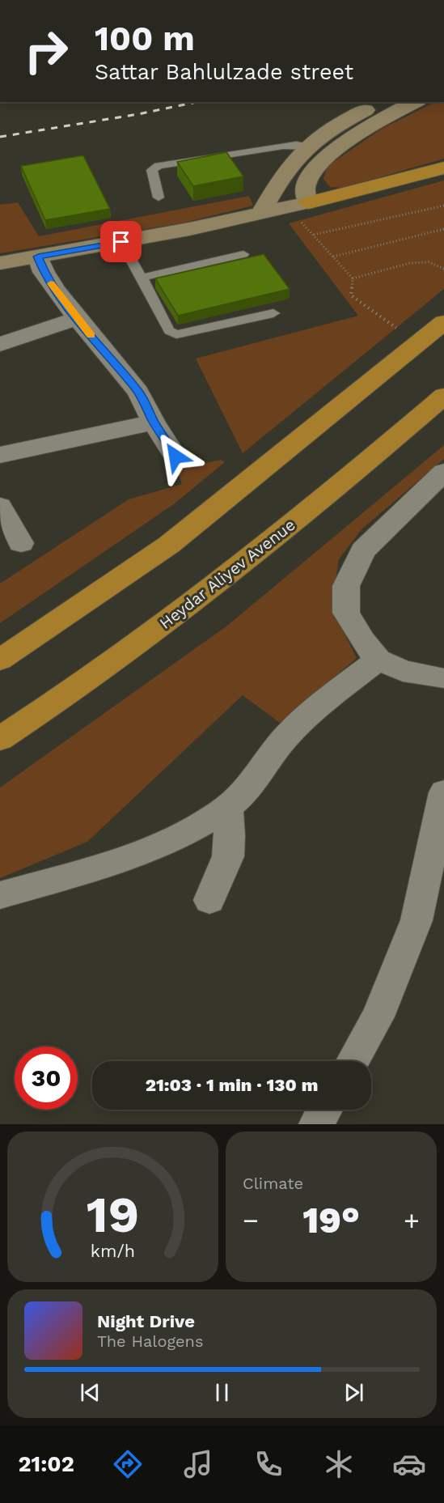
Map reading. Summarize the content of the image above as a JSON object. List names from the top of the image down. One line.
{"streets":{"highway":["Heydar Aliyev Avenue"]},"page":{"turn":["100 m","Sattar Bahlulzade street"],"limit":"30","trip":"21:03 · 1 min · 130 m","tile":"Climate","heat":["−","19°","+"],"song":["Night Drive","The Halogens"],"tabs":"21:02","gauge":["19","km/h"]}}
